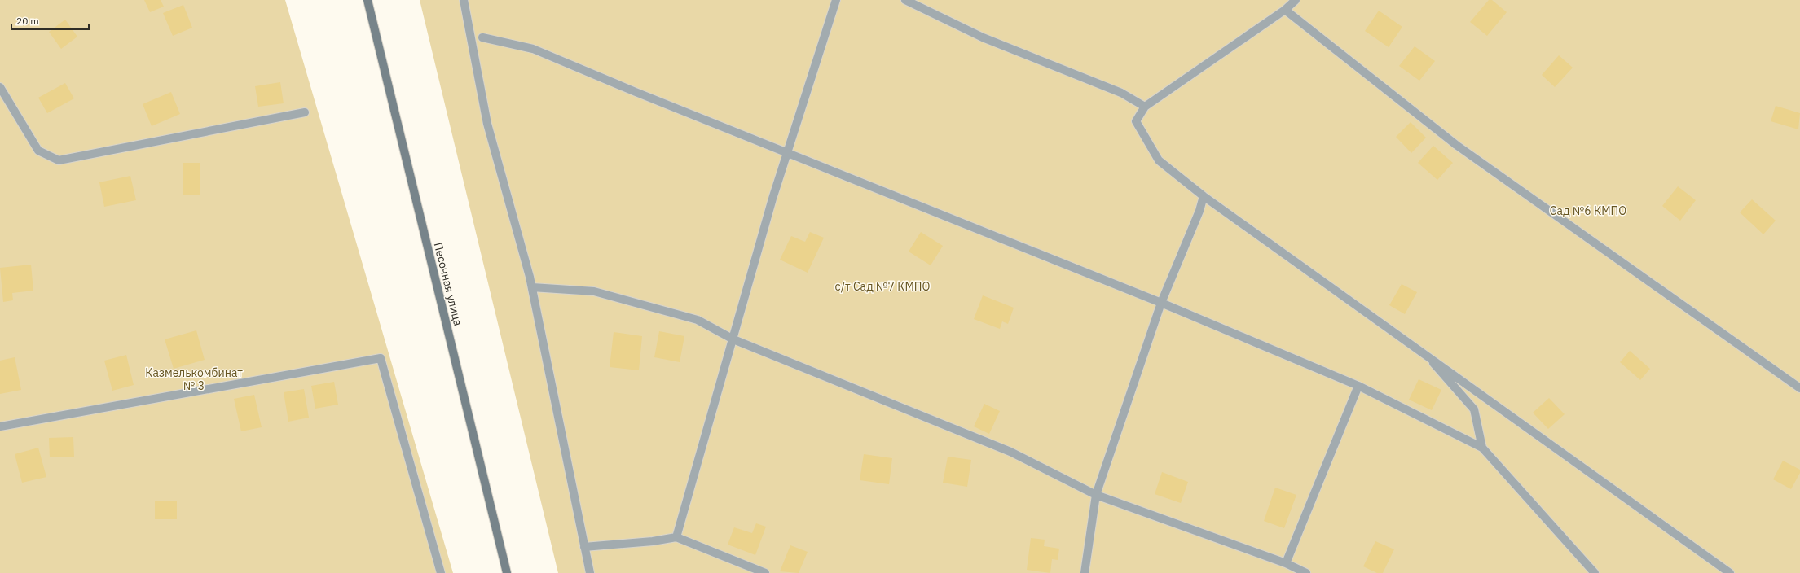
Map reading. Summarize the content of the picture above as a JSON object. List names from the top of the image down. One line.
{"streets":{"main road":["Песочная улица"]},"parks":["Сад №6 КМПО","с/т Сад №7 КМПО","Казмелькомбинат № 3"],"scale_bar":"20 m"}
